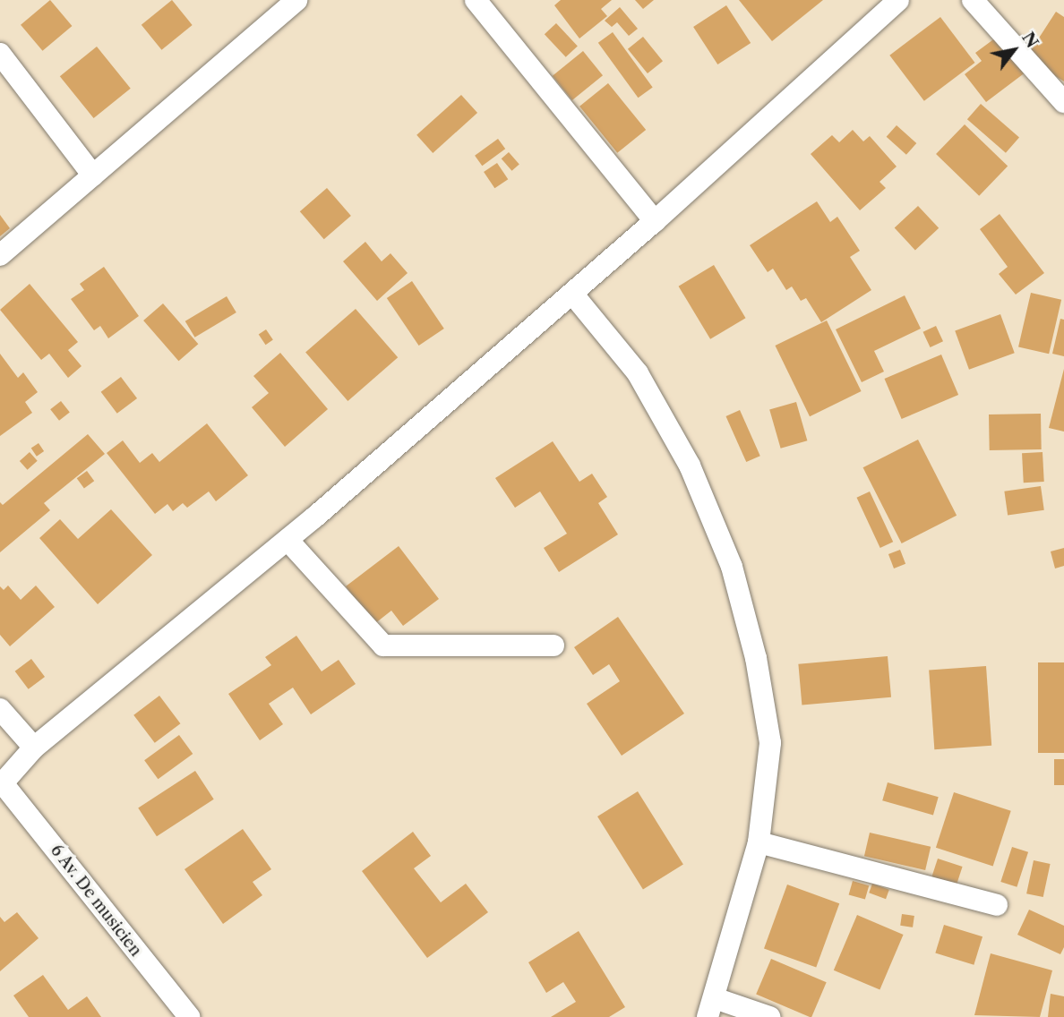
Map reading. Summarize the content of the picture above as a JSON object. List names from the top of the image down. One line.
{"streets":{"street":["6 Av. De musicien"]},"north":"top right"}
